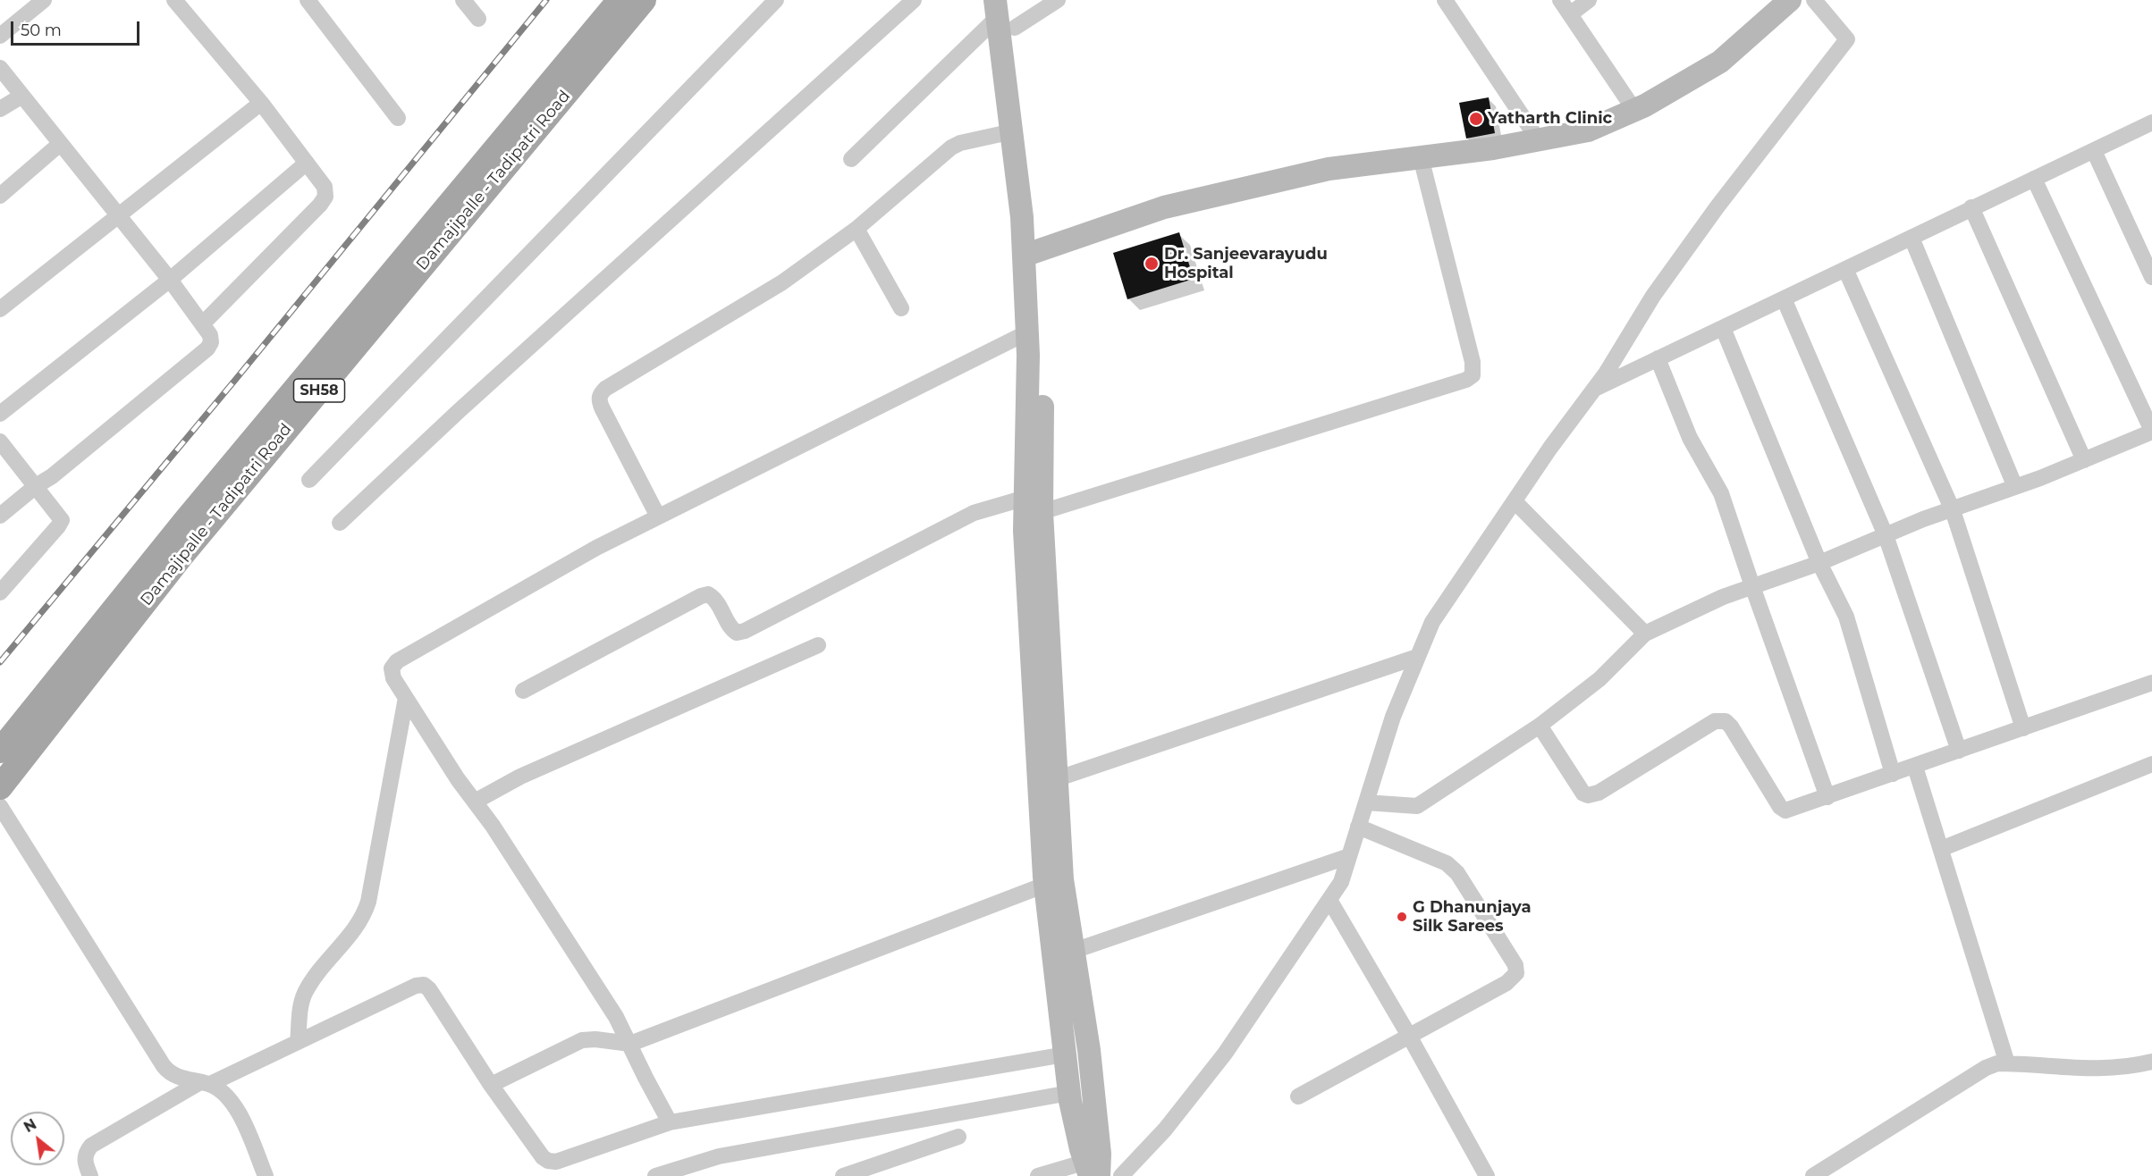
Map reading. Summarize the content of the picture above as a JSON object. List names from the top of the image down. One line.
{"streets":{"main road":["Damajipalle - Tadipatri Road","SH58"]},"places":["Yatharth Clinic","Dr. Sanjeevarayudu Hospital","G Dhanunjaya Silk Sarees"],"scale_bar":"50 m","north":"top left"}
